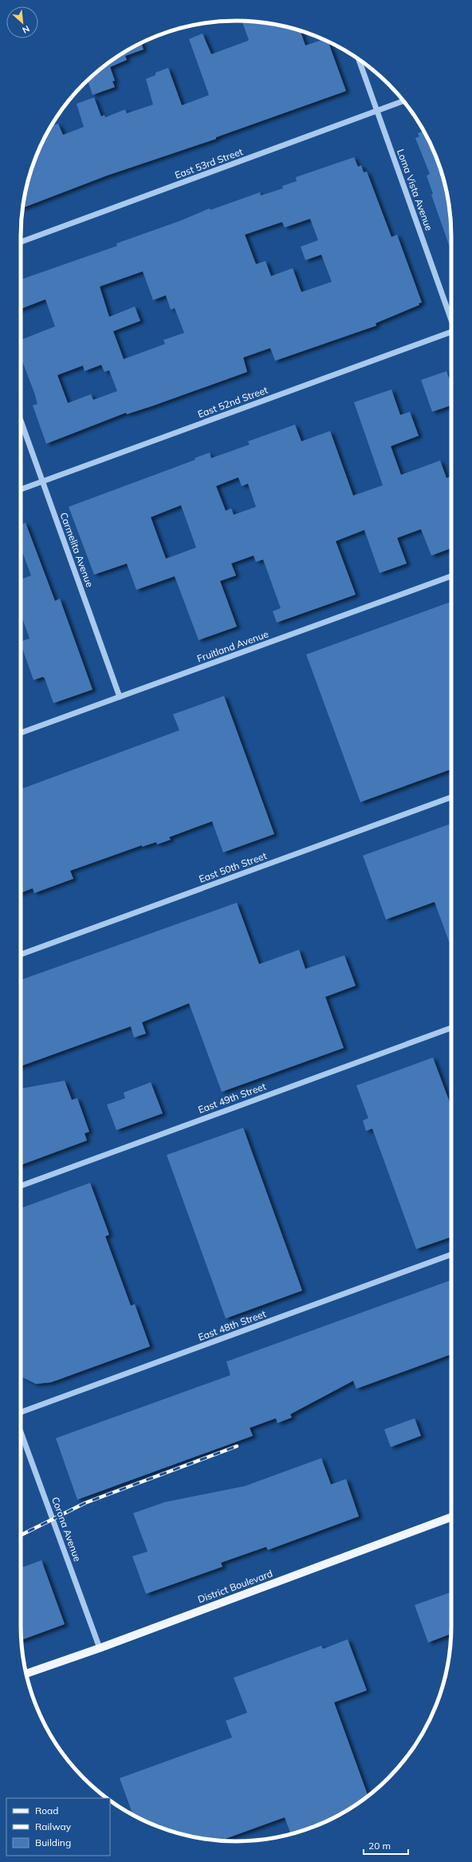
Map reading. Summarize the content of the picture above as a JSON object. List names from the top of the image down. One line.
{"streets":{"main road":["District Boulevard"],"street":["East 53rd Street","Loma Vista Avenue","East 52nd Street","Carmelita Avenue","Fruitland Avenue","East 50th Street","East 49th Street","East 48th Street","Corona Avenue"]},"crossings":[["East 53rd Street","Loma Vista Avenue"],["East 52nd Street","Carmelita Avenue"],["Carmelita Avenue","Fruitland Avenue"],["Corona Avenue","District Boulevard"]],"legend":["Road","Railway","Building"],"scale_bar":"20 m","north":"bottom right"}
